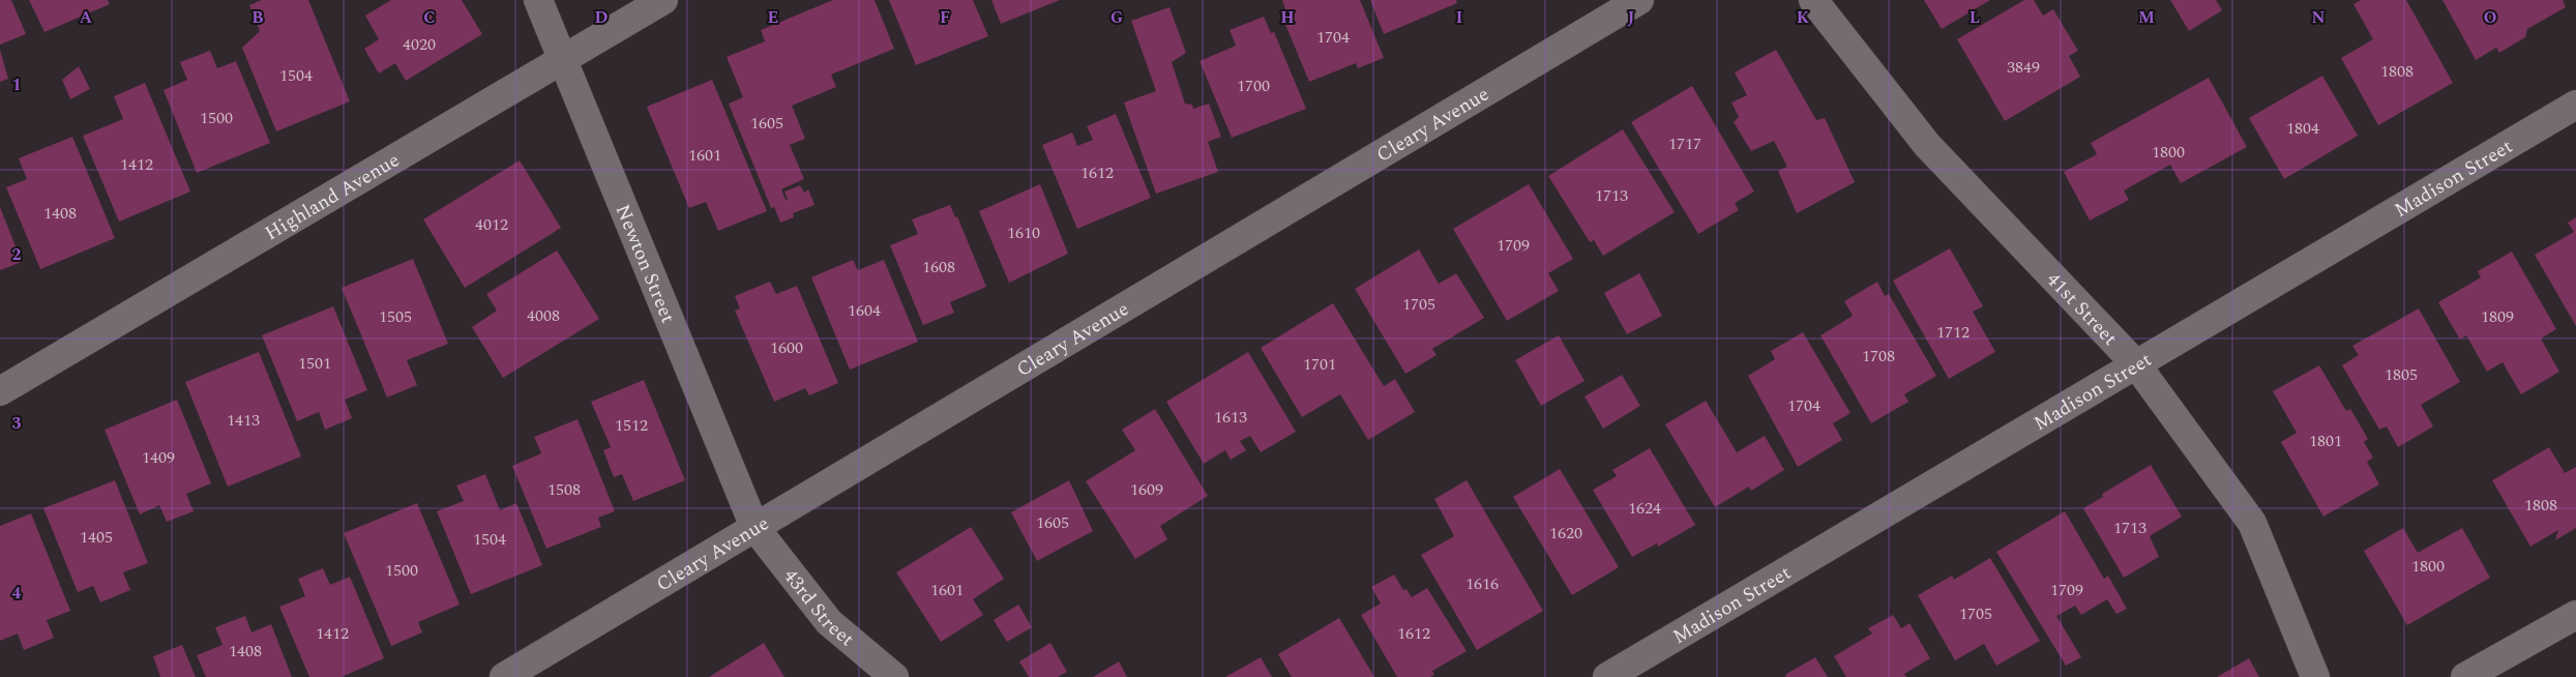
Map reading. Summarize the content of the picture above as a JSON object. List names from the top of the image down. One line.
{"streets":{"street":["Cleary Avenue","Madison Street","Highland Avenue","Newton Street","41st Street","43rd Street"]},"crossings":[["Cleary Avenue","Newton Street"],["Cleary Avenue","43rd Street"],["Madison Street","41st Street"],["Highland Avenue","Newton Street"],["Newton Street","43rd Street"]],"house_numbers":["1704","4020","3849","1808","1504","1700","1500","1605","1804","1717","1800","1601","1412","1612","1713","1408","4012","1610","1709","1608","1705","1604","4008","1505","1809","1712","1600","1708","1501","1701","1805","1704","1613","1413","1512","1801","1409","1508","1609","1808","1624","1605","1713","1620","1405","1504","1800","1500","1616","1601","1709","1705","1412","1612","1408"],"grid":{"columns":["A","B","C","D","E","F","G","H","I","J","K","L","M","N","O"],"rows":["1","2","3","4"]}}
